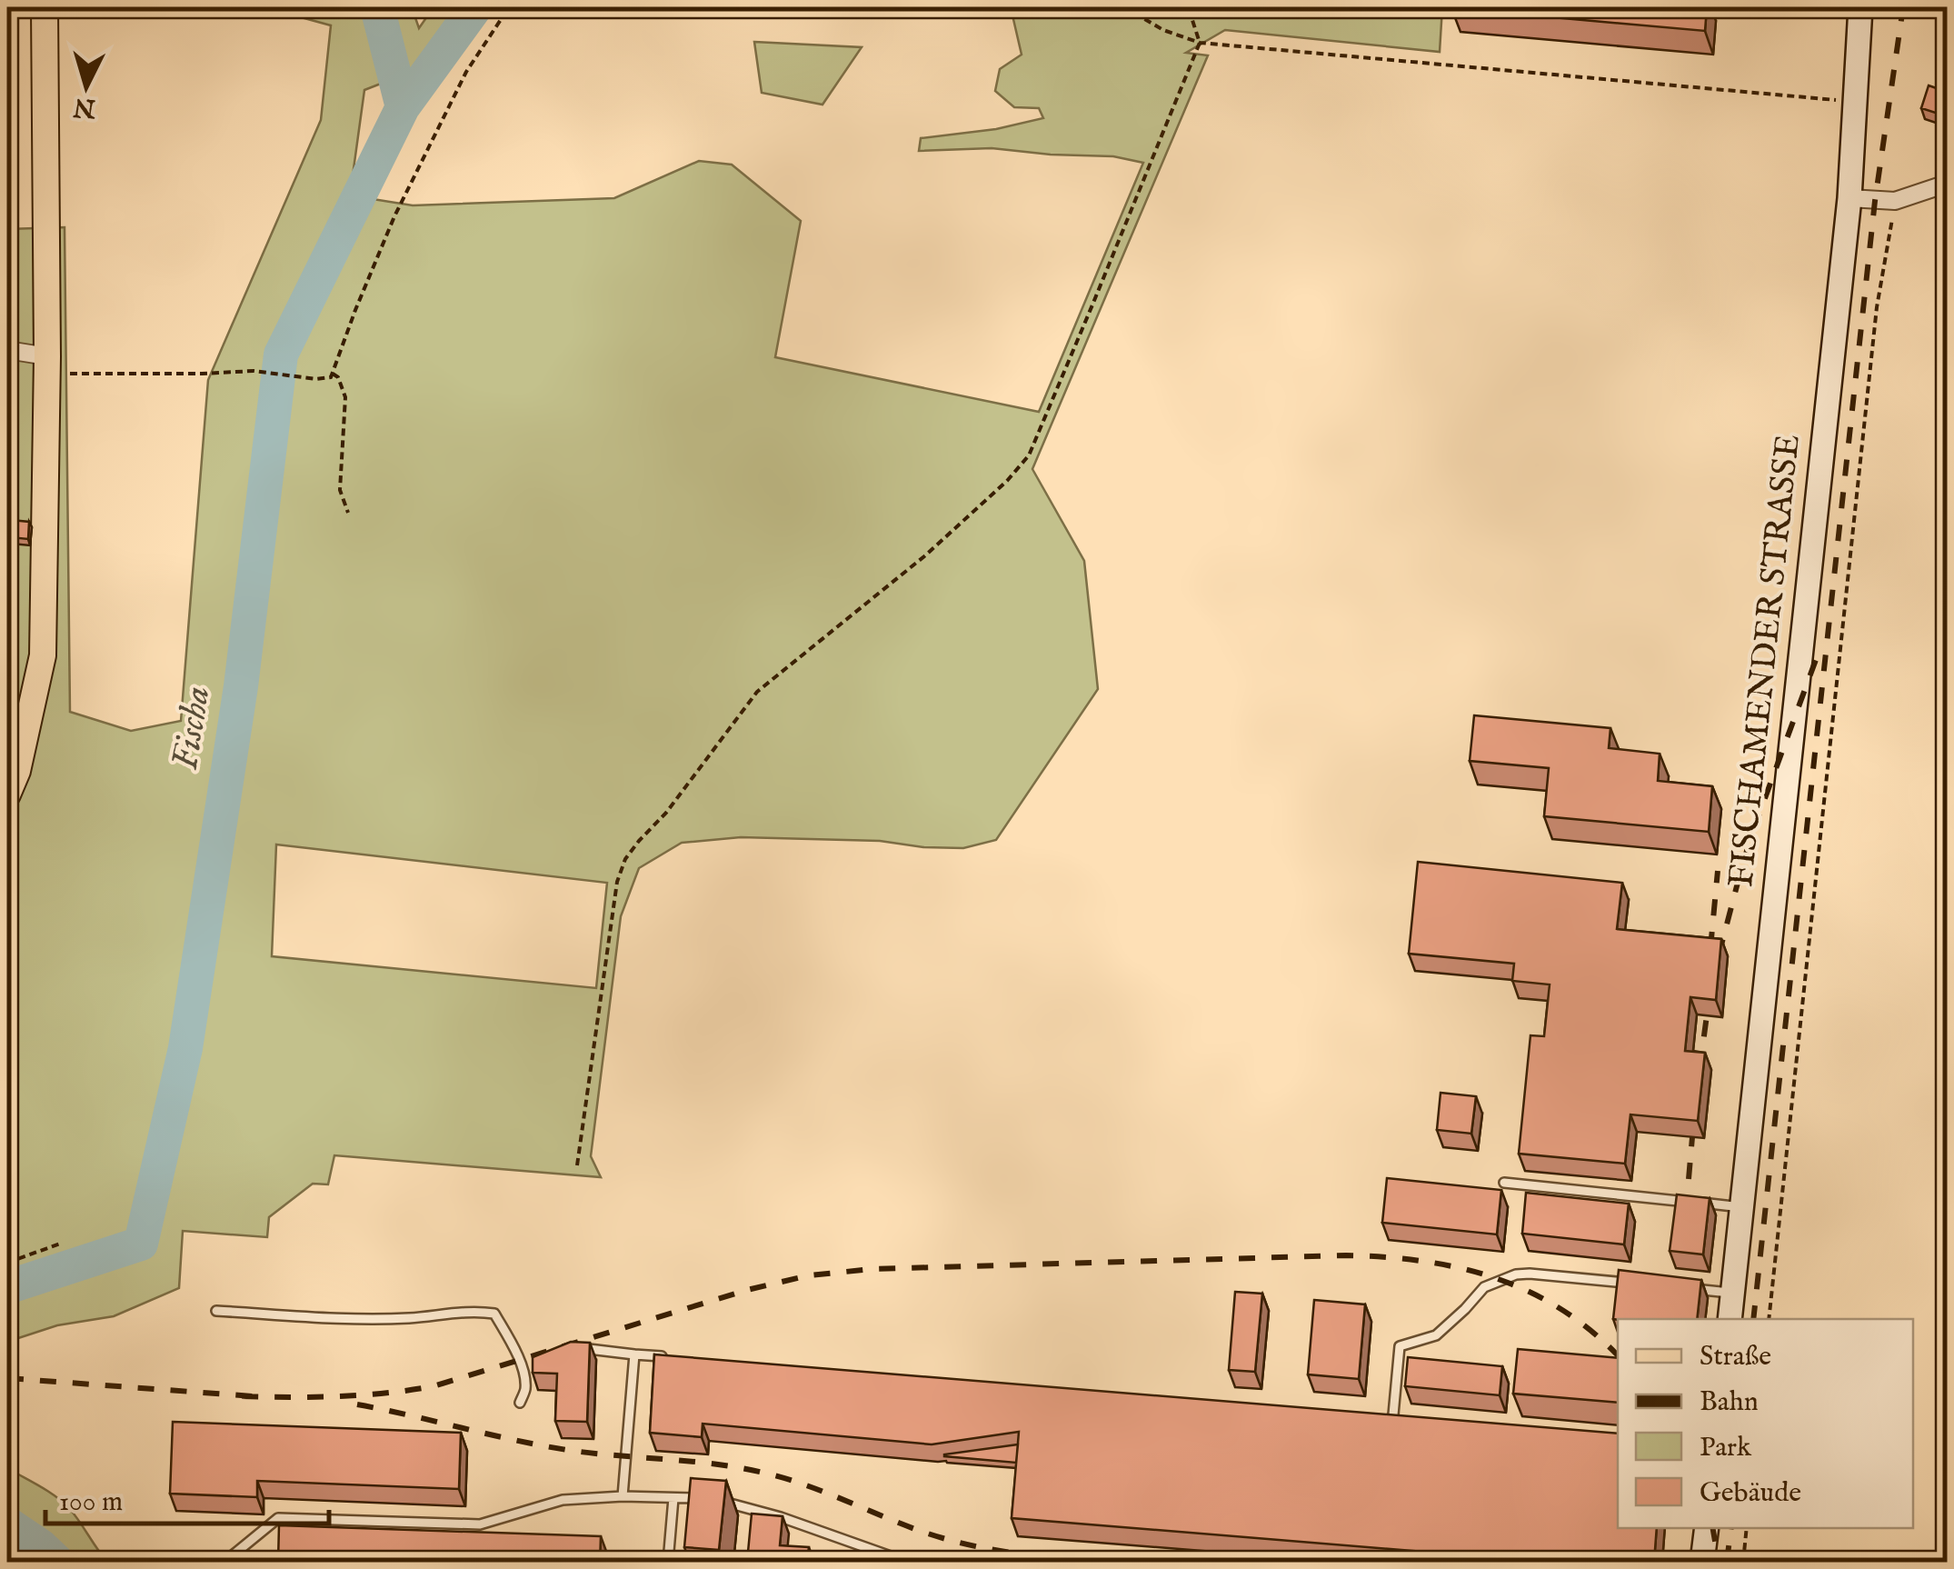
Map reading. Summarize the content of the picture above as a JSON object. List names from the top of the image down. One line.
{"streets":{"main road":["FISCHAMENDER STRASSE"]},"water":["Fischa"],"legend":["Straße","Bahn","Park","Gebäude"],"scale_bar":"100 m","north":"bottom"}
